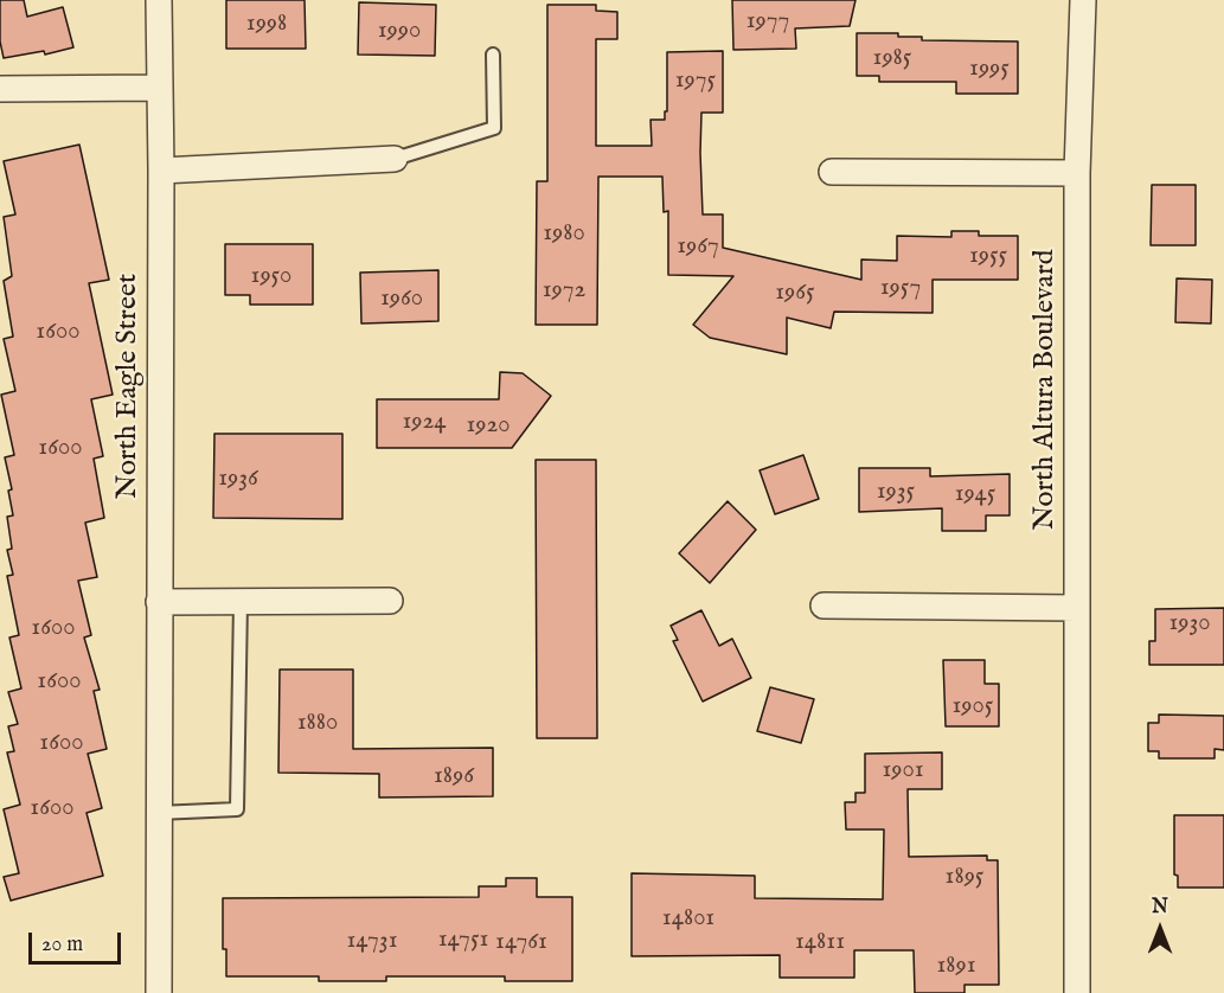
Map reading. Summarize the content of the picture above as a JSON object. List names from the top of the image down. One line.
{"streets":{"street":["North Eagle Street","North Altura Boulevard"]},"house_numbers":["1977","1998","1990","1985","1995","1975","1980","1967","1955","1950","1957","1972","1965","1960","1600","1924","1920","1600","1936","1935","1945","1930","1600","1600","1905","1880","1600","1901","1896","1600","1895","14801","14751","14731","14761","14811","1891"],"scale_bar":"20 m","north":"top"}
